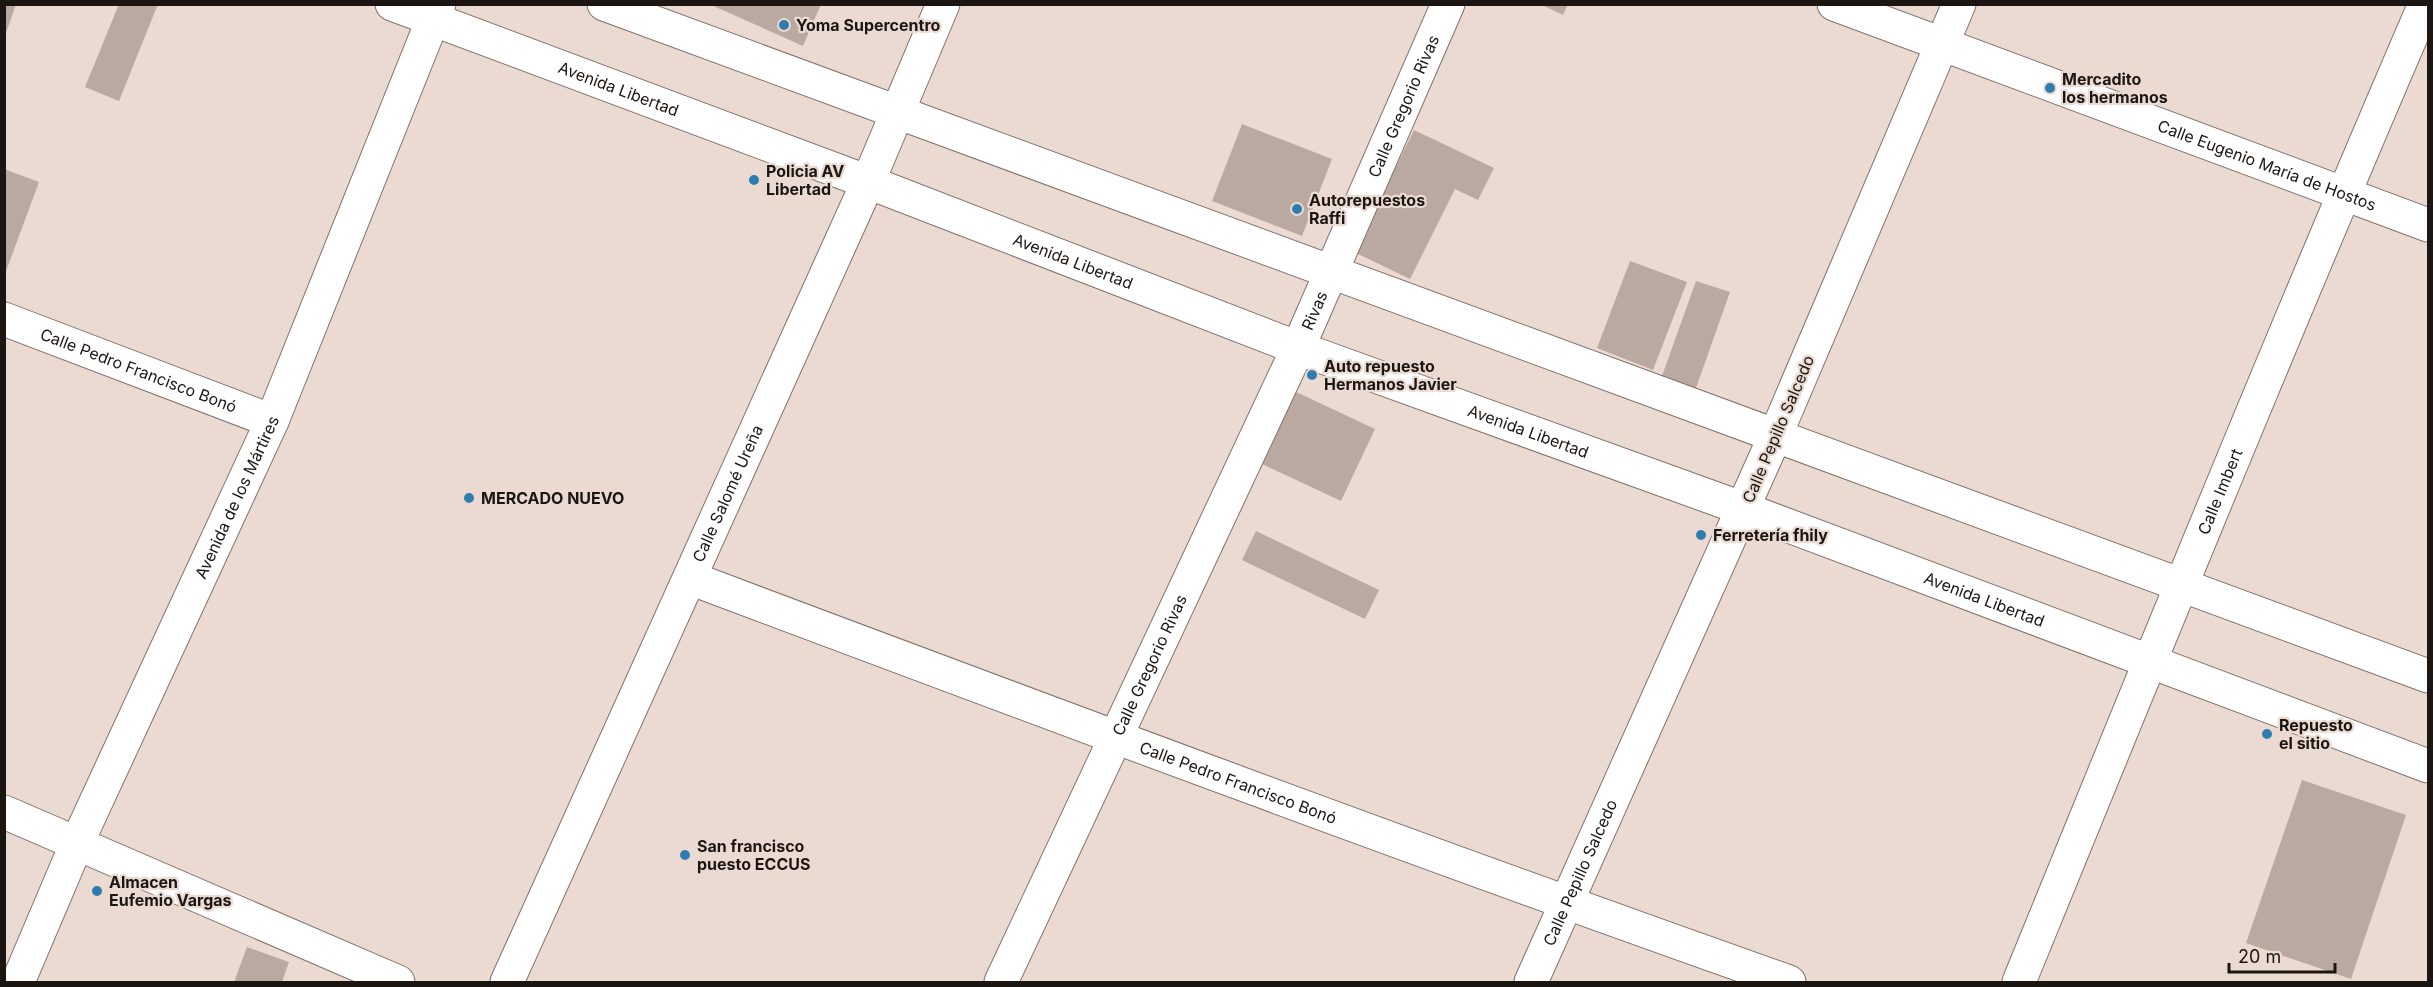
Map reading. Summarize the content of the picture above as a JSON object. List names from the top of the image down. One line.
{"streets":{"street":["Avenida Libertad","Calle Gregorio Rivas","Calle Eugenio María de Hostos","Rivas","Calle Pedro Francisco Bonó","Calle Pepillo Salcedo","Calle Imbert","Calle Salomé Ureña","Avenida de los Mártires"]},"crossings":[["Avenida Libertad","Calle Gregorio Rivas"],["Avenida Libertad","Rivas"],["Avenida Libertad","Calle Pepillo Salcedo"],["Avenida Libertad","Calle Imbert"],["Avenida Libertad","Calle Salomé Ureña"],["Avenida Libertad","Avenida de los Mártires"],["Calle Gregorio Rivas","Rivas"],["Calle Gregorio Rivas","Calle Pedro Francisco Bonó"],["Calle Eugenio María de Hostos","Calle Pepillo Salcedo"],["Calle Eugenio María de Hostos","Calle Imbert"],["Calle Pedro Francisco Bonó","Calle Pepillo Salcedo"],["Calle Pedro Francisco Bonó","Calle Salomé Ureña"],["Calle Pedro Francisco Bonó","Avenida de los Mártires"]],"places":["Yoma Supercentro","Mercadito los hermanos","Policia AV Libertad","Autorepuestos Raffi","Auto repuesto Hermanos Javier","MERCADO NUEVO","Ferretería fhily","Repuesto el sitio","San francisco puesto ECCUS","Almacen Eufemio Vargas"],"scale_bar":"20 m"}
